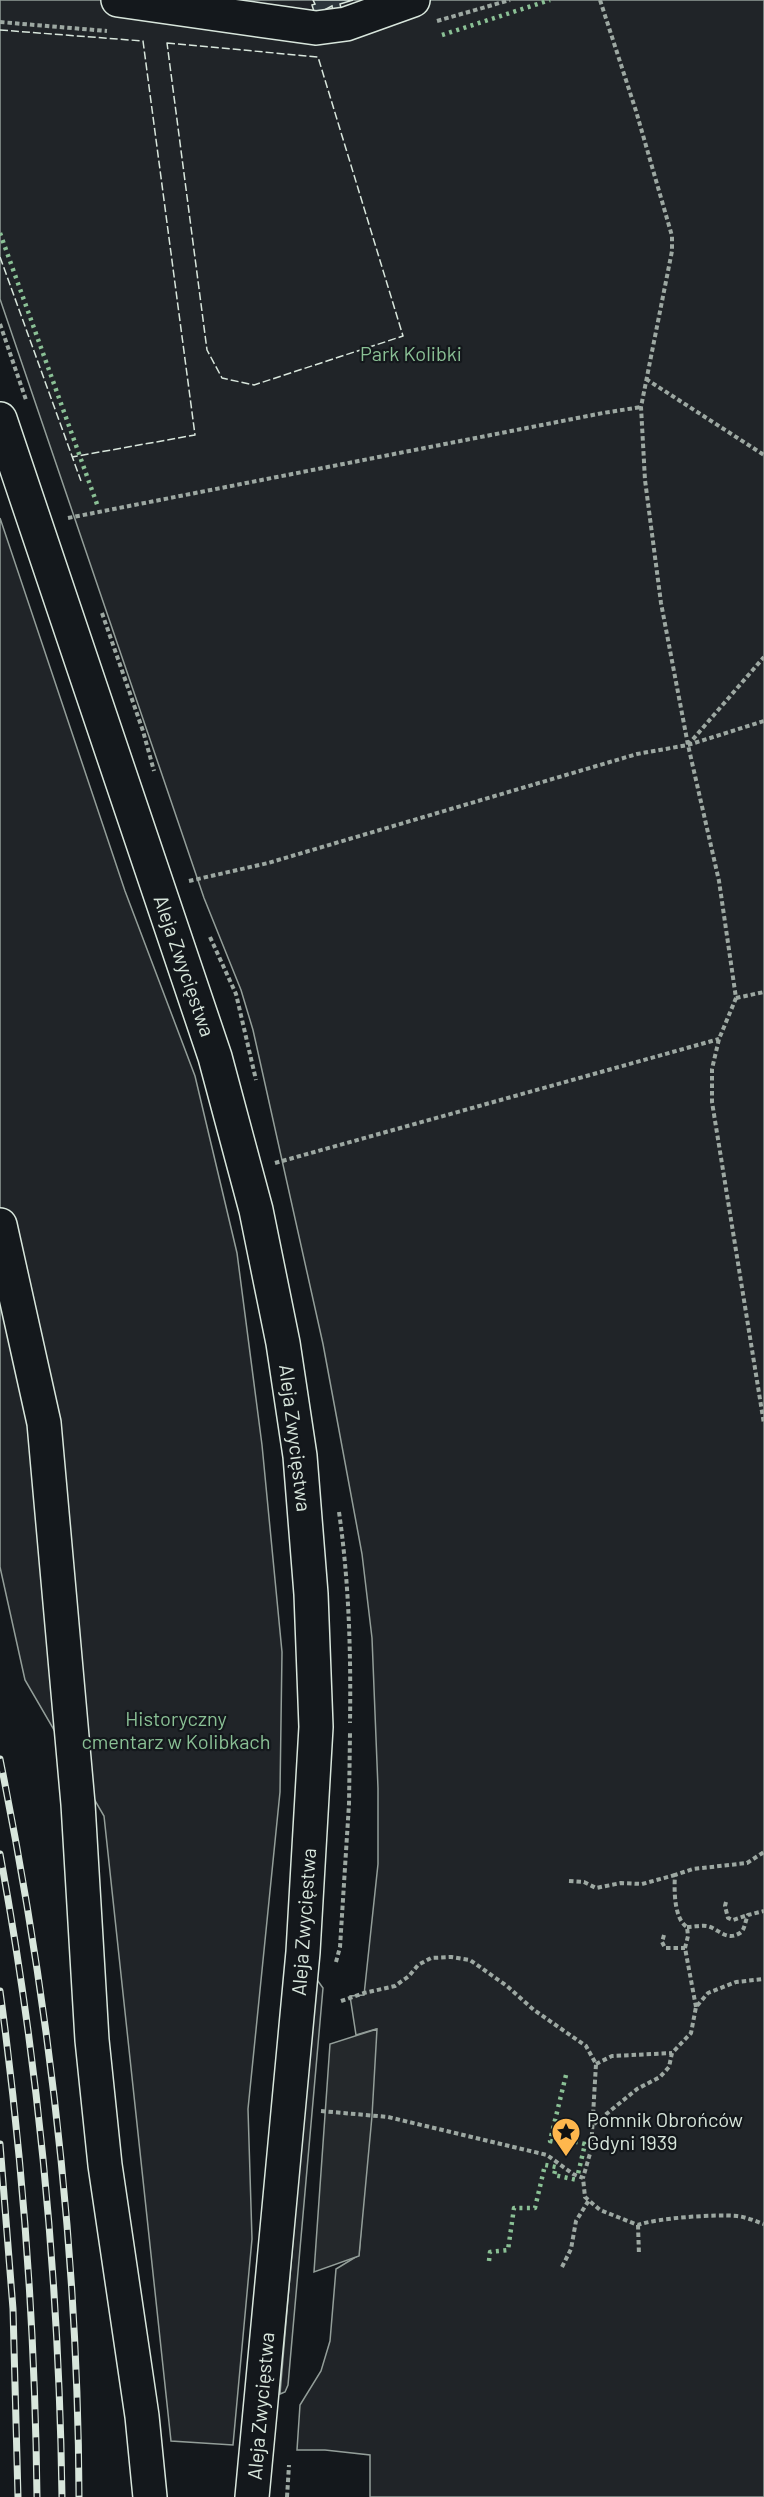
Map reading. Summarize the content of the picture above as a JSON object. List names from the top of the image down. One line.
{"streets":{"main road":["Aleja Zwycięstwa"]},"parks":["Park Kolibki","Historyczny cmentarz w Kolibkach"],"places":{"place":["Pomnik Obrońców Gdyni 1939"]}}
